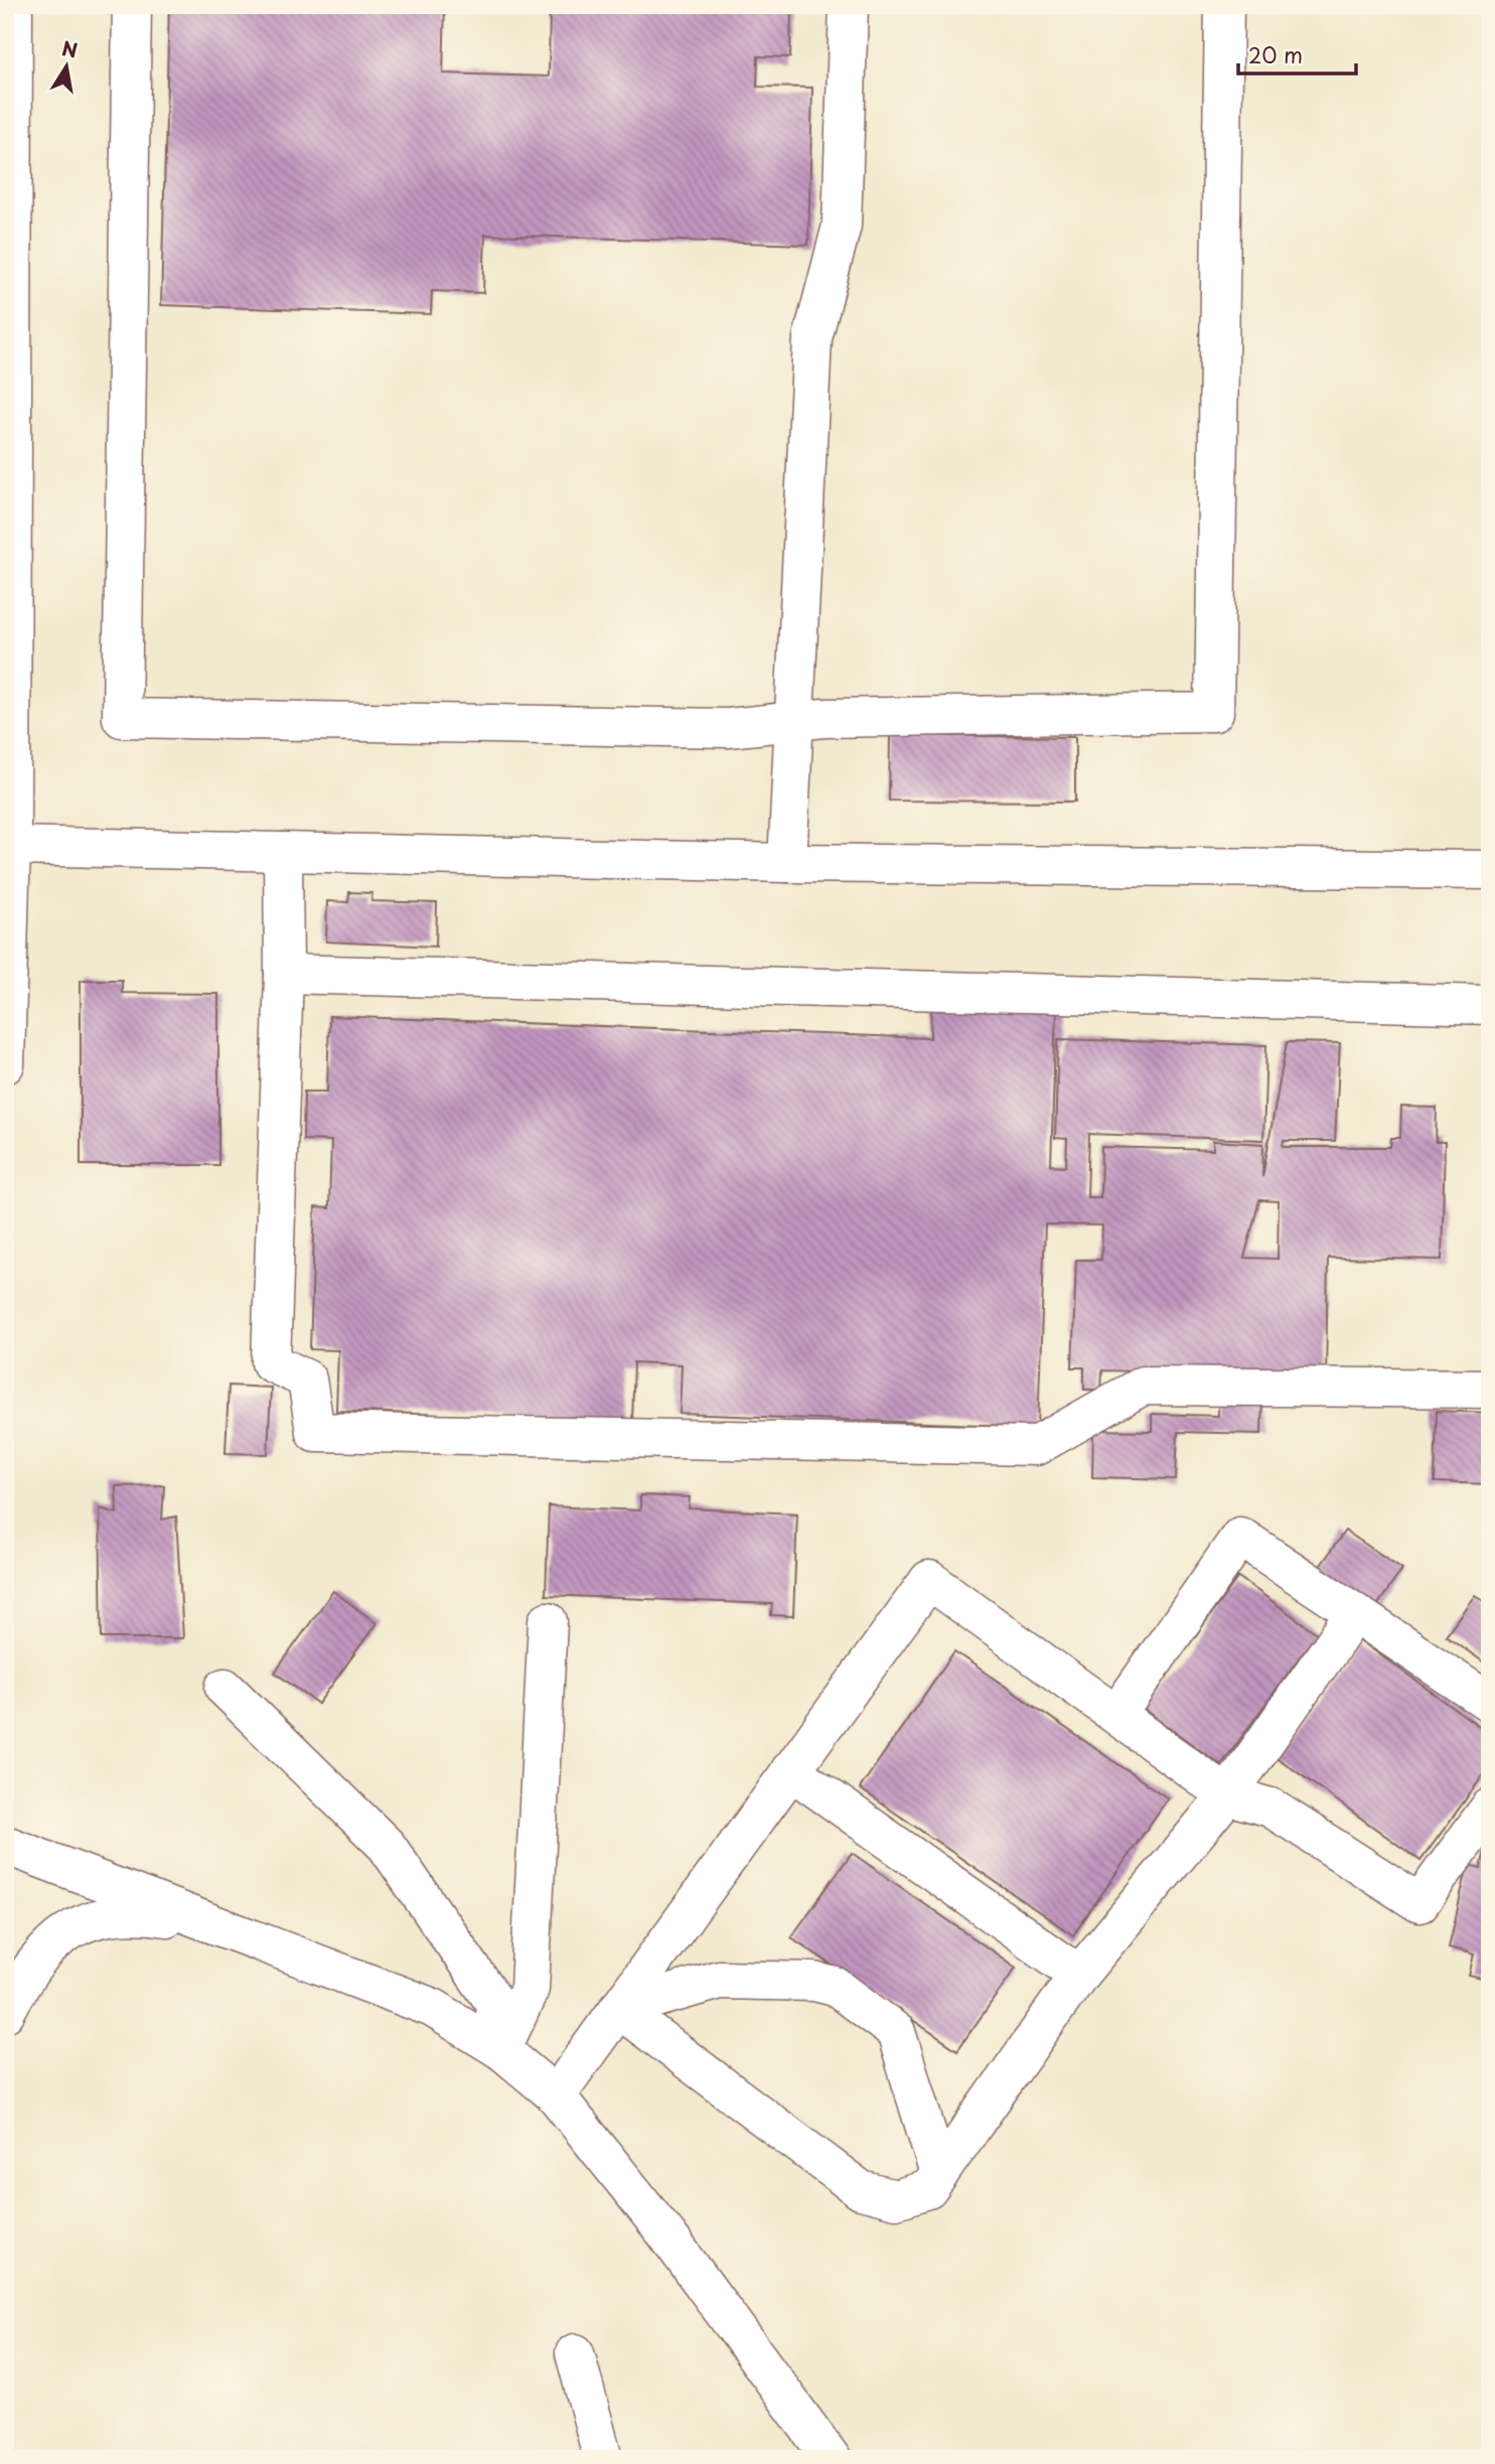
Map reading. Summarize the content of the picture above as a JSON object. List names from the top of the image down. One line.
{"scale_bar":"20 m","north":"top"}
